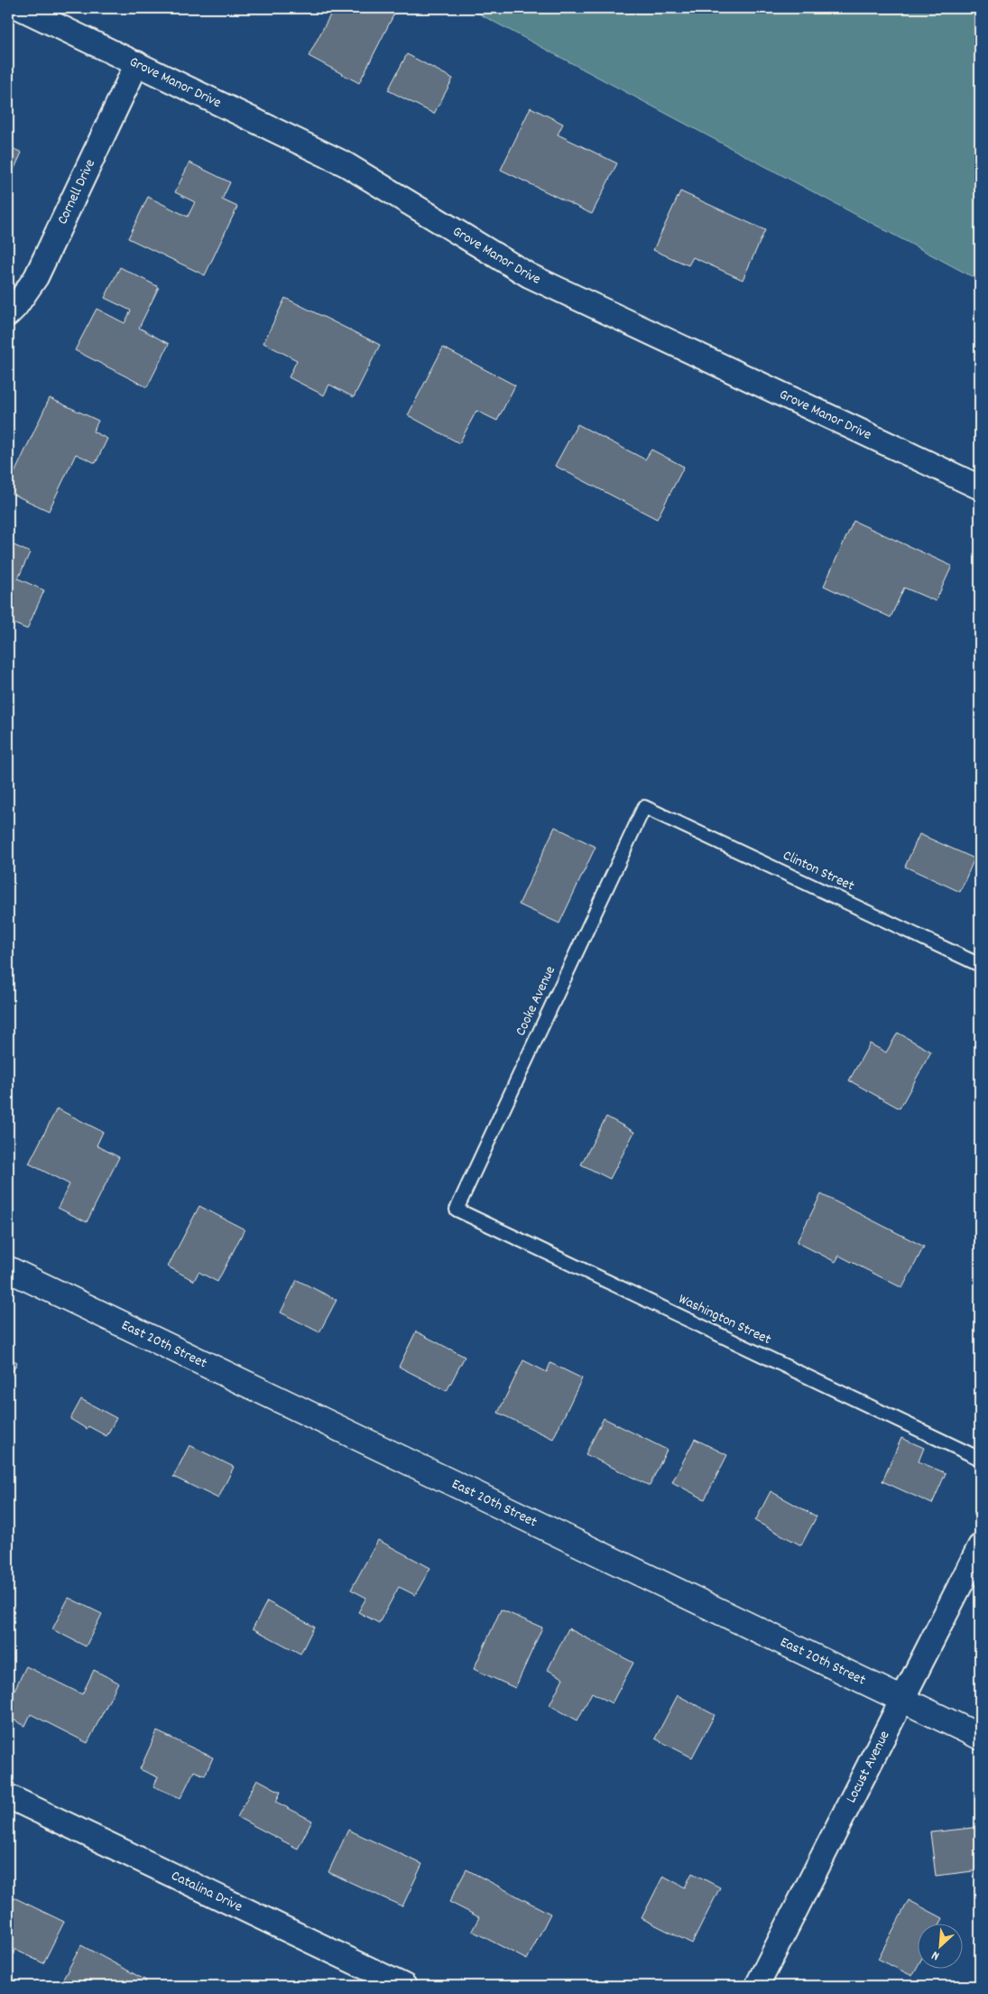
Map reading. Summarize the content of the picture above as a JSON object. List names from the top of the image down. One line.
{"streets":{"street":["Grove Manor Drive","Cornell Drive","East 20th Street","Locust Avenue","Catalina Drive"],"lane":["Clinton Street","Cooke Avenue","Washington Street"]},"crossings":[["Grove Manor Drive","Cornell Drive"],["Clinton Street","Cooke Avenue"],["Cooke Avenue","Washington Street"],["East 20th Street","Locust Avenue"]],"north":"bottom left"}
